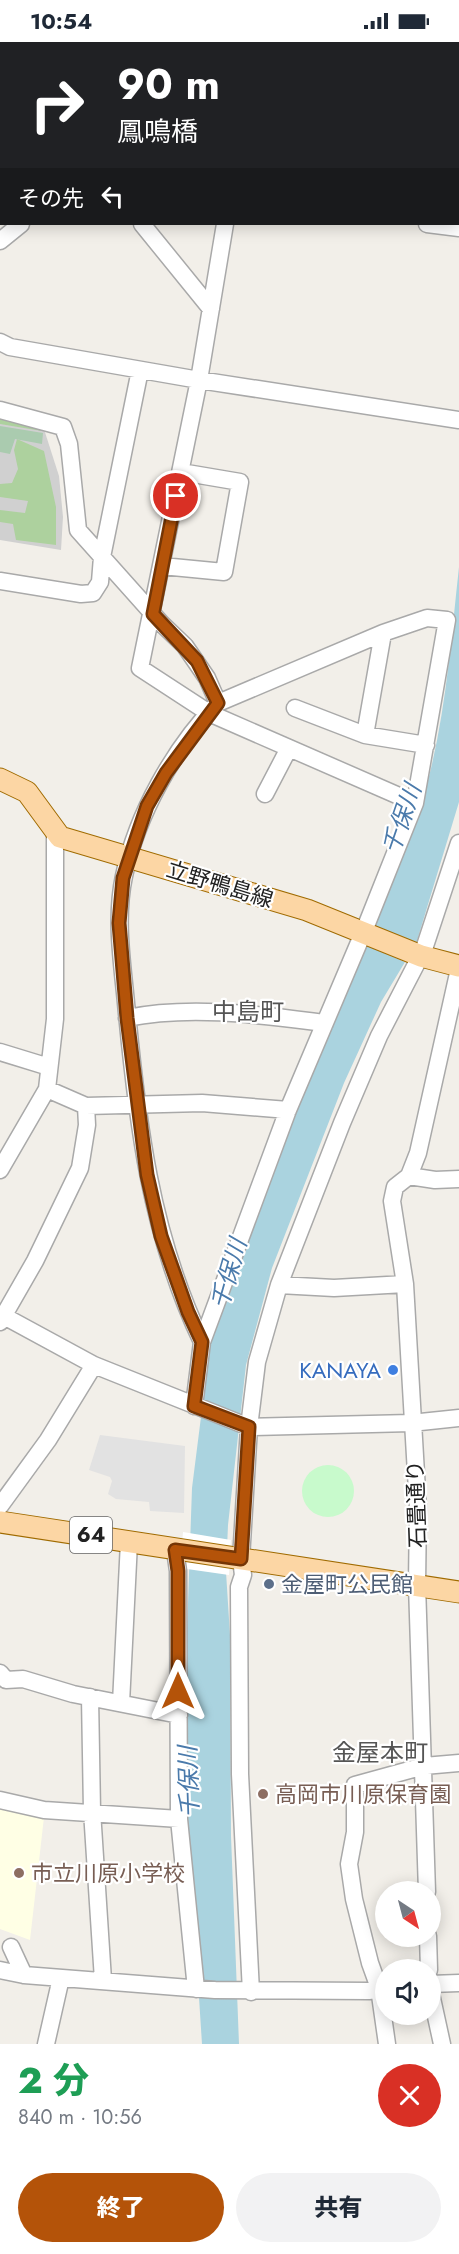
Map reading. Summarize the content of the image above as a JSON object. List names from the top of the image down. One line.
{"streets":{"main road":["立野鴨島線","64"],"street":["石畳通り"]},"crossings":[["立野鴨島線","石畳通り"],["石畳通り","64"]],"districts":["中島町","金屋本町"],"water":["千保川"],"places":["KANAYA","金屋町公民館","高岡市川原保育園","市立川原小学校"],"north":"bottom right","page":{"status":"10:54","turn":["90 m","鳳鳴橋"],"then":"その先","heading":["2 分","840 m · 10:56"],"buttons":["終了","共有"]}}
